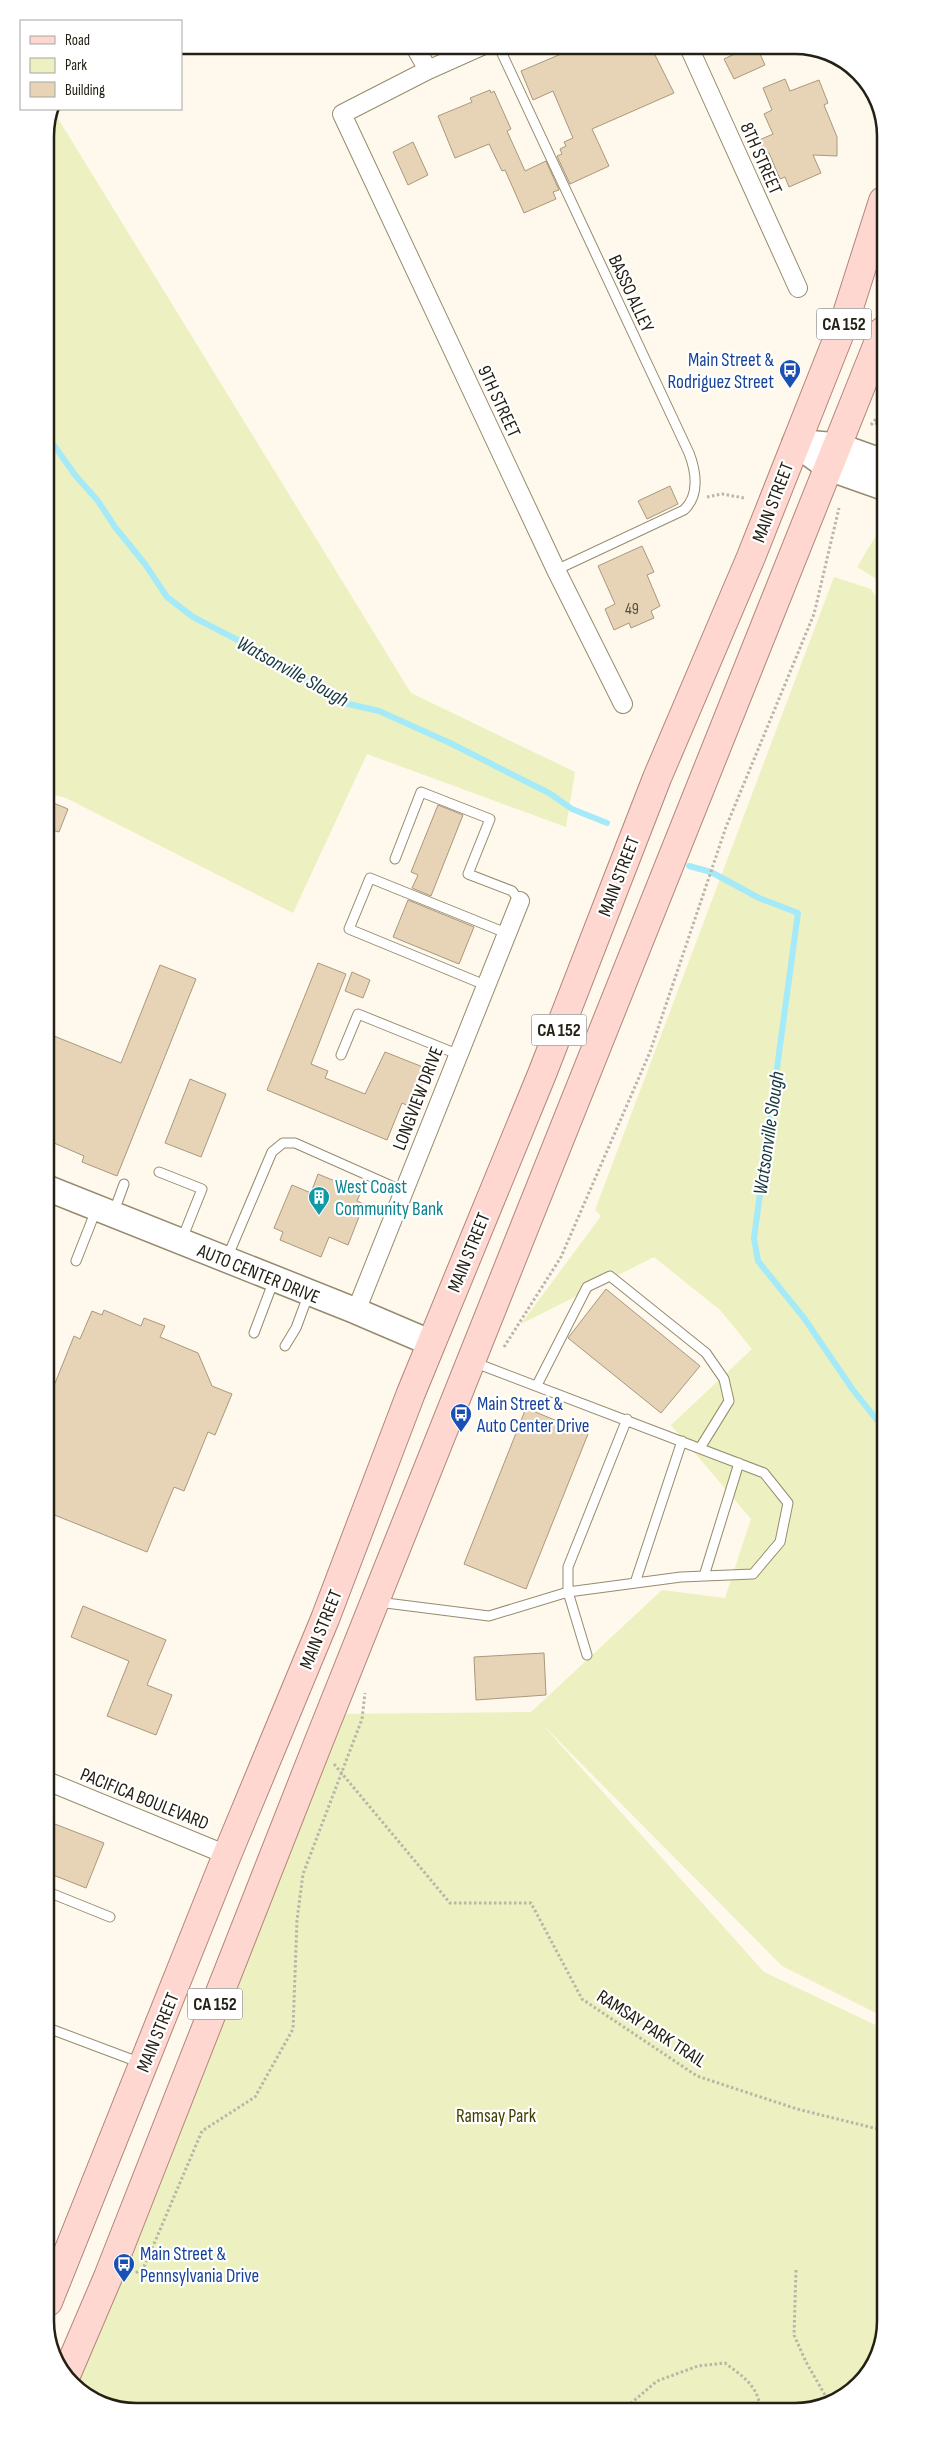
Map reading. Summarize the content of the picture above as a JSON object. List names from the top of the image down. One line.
{"streets":{"main road":["CA 152","MAIN STREET","AUTO CENTER DRIVE"],"street":["8TH STREET","9TH STREET","LONGVIEW DRIVE","PACIFICA BOULEVARD"],"lane":["BASSO ALLEY"],"path":["RAMSAY PARK TRAIL"]},"crossings":[["MAIN STREET","AUTO CENTER DRIVE"],["MAIN STREET","PACIFICA BOULEVARD"],["MAIN STREET","RAMSAY PARK TRAIL"],["LONGVIEW DRIVE","AUTO CENTER DRIVE"]],"water":["Watsonville Slough"],"parks":["Ramsay Park"],"places":{"bus stop":["Main Street & Rodriguez Street","Main Street & Auto Center Drive","Main Street & Pennsylvania Drive"],"building":["West Coast Community Bank"]},"house_numbers":["49"],"legend":["Road","Park","Building"]}
